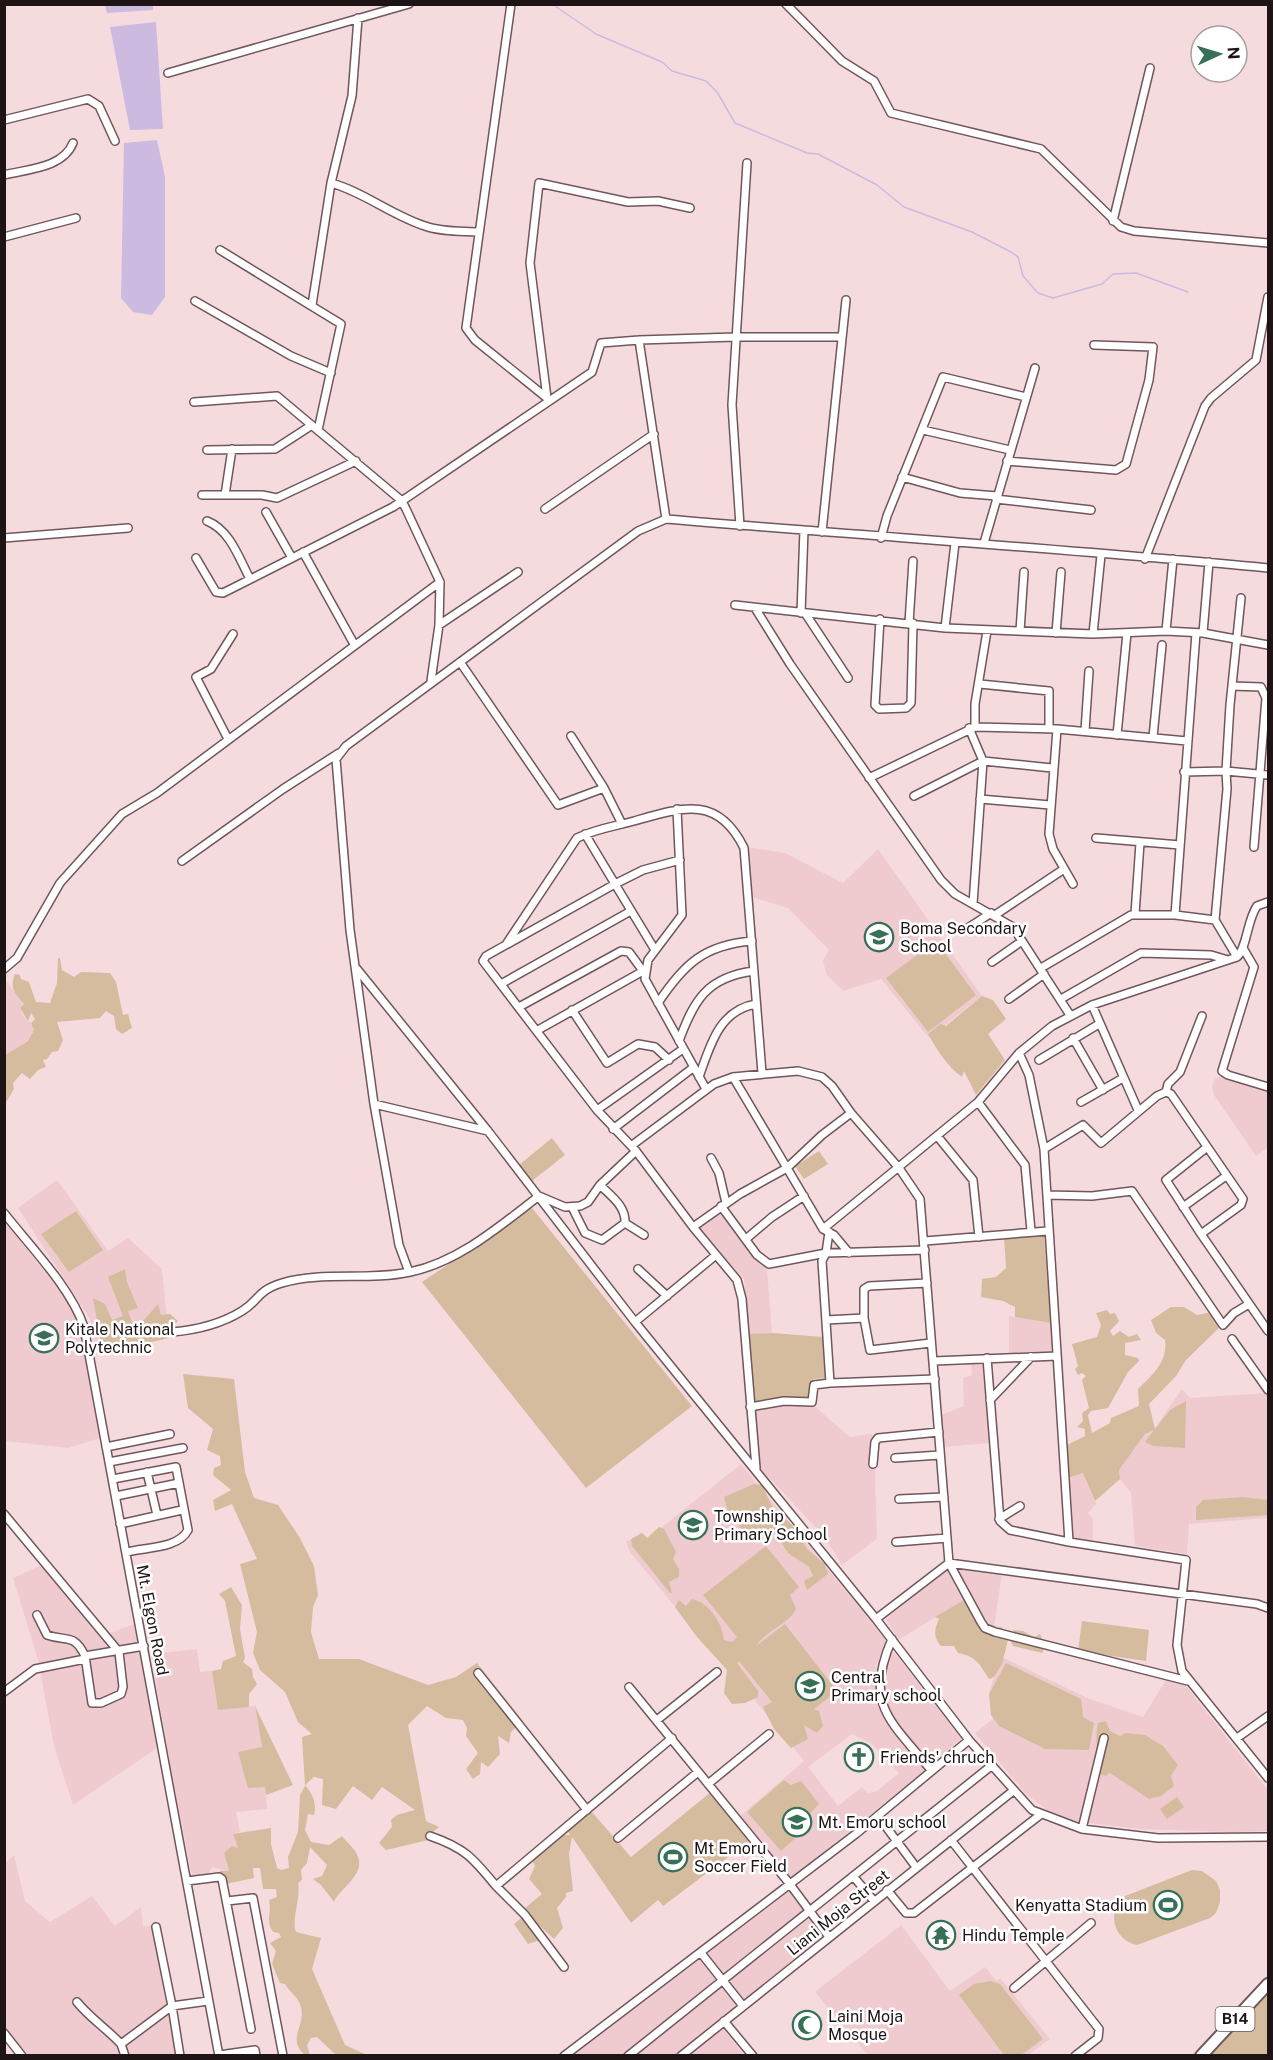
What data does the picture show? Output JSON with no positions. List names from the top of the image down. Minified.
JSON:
{"streets":{"highway":["B14"],"street":["Mt. Elgon Road","Liani Moja Street"]},"places":{"school or university":["Boma Secondary School","Kitale National Polytechnic","Township Primary School","Central Primary school","Mt. Emoru school"],"church":["Friends' chruch"],"sports":["Mt Emoru Soccer Field","Kenyatta Stadium"],"temple":["Hindu Temple"],"mosque":["Laini Moja Mosque"]},"north":"right"}
